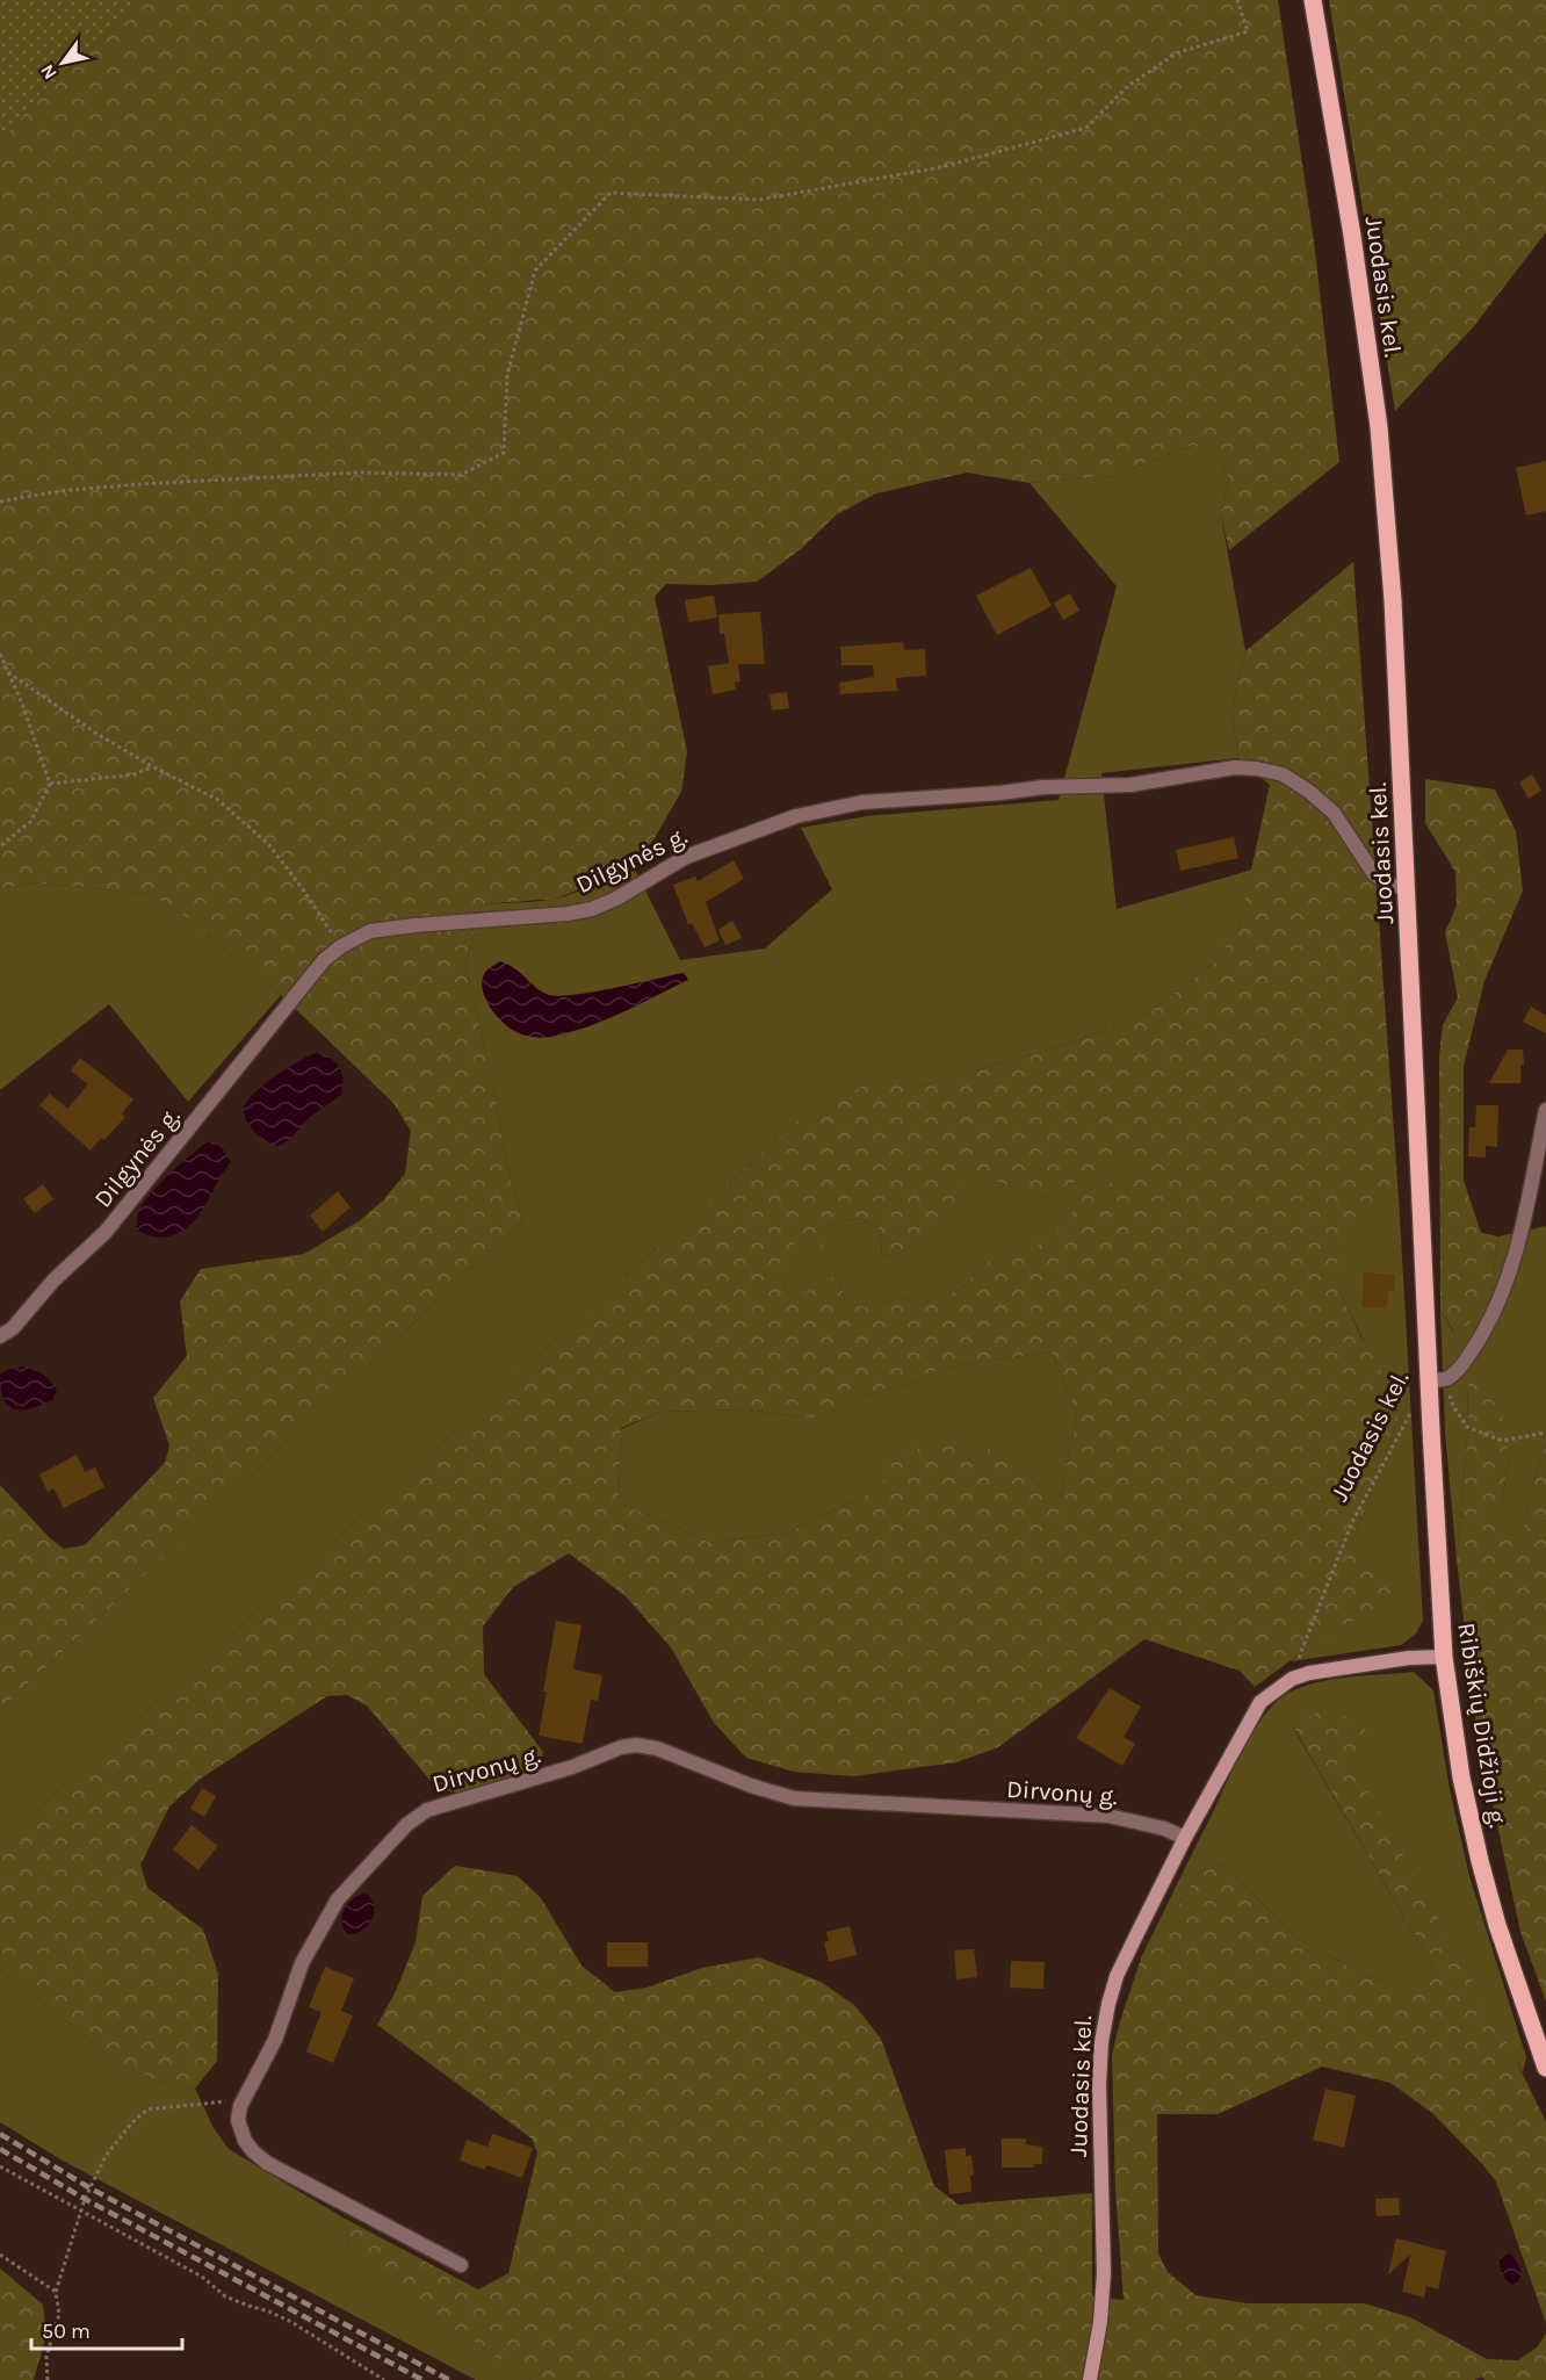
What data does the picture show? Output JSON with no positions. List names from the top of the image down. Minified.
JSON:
{"streets":{"main road":["Juodasis kel.","Ribiškių Didžioji g."],"street":["Dilgynės g.","Dirvonų g."]},"crossings":[["Juodasis kel.","Dilgynės g."],["Juodasis kel.","Ribiškių Didžioji g."],["Juodasis kel.","Dirvonų g."]],"scale_bar":"50 m","north":"bottom left"}
